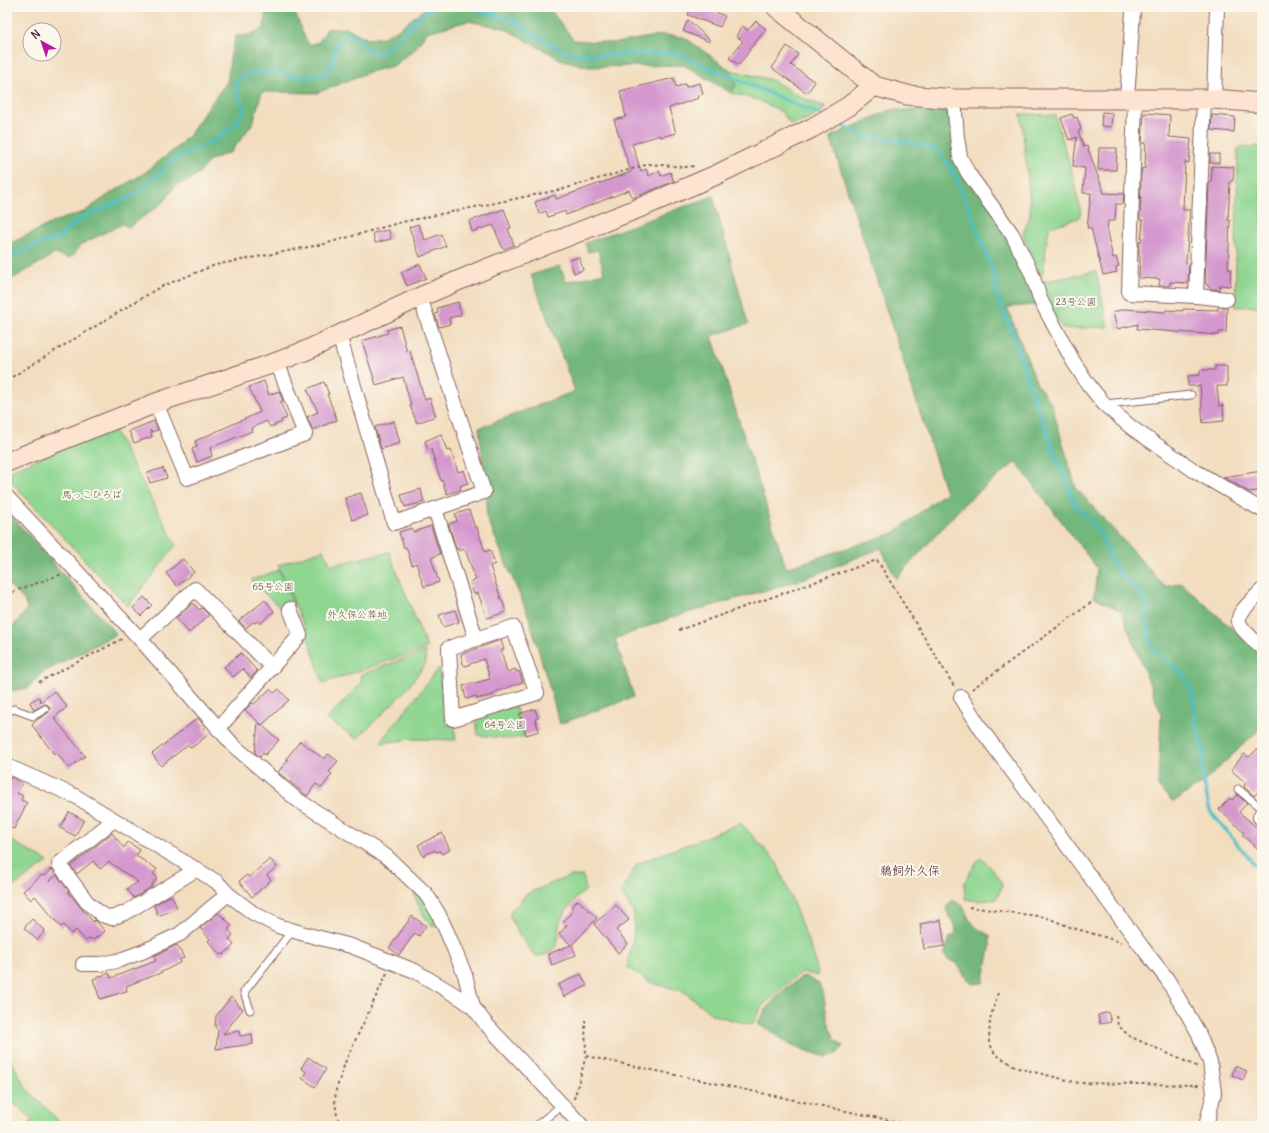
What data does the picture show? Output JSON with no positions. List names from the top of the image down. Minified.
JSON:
{"districts":["鵜飼外久保"],"parks":["23号公園","馬っこひろば","65号公園","外久保公葬地","64号公園"],"north":"top left"}
